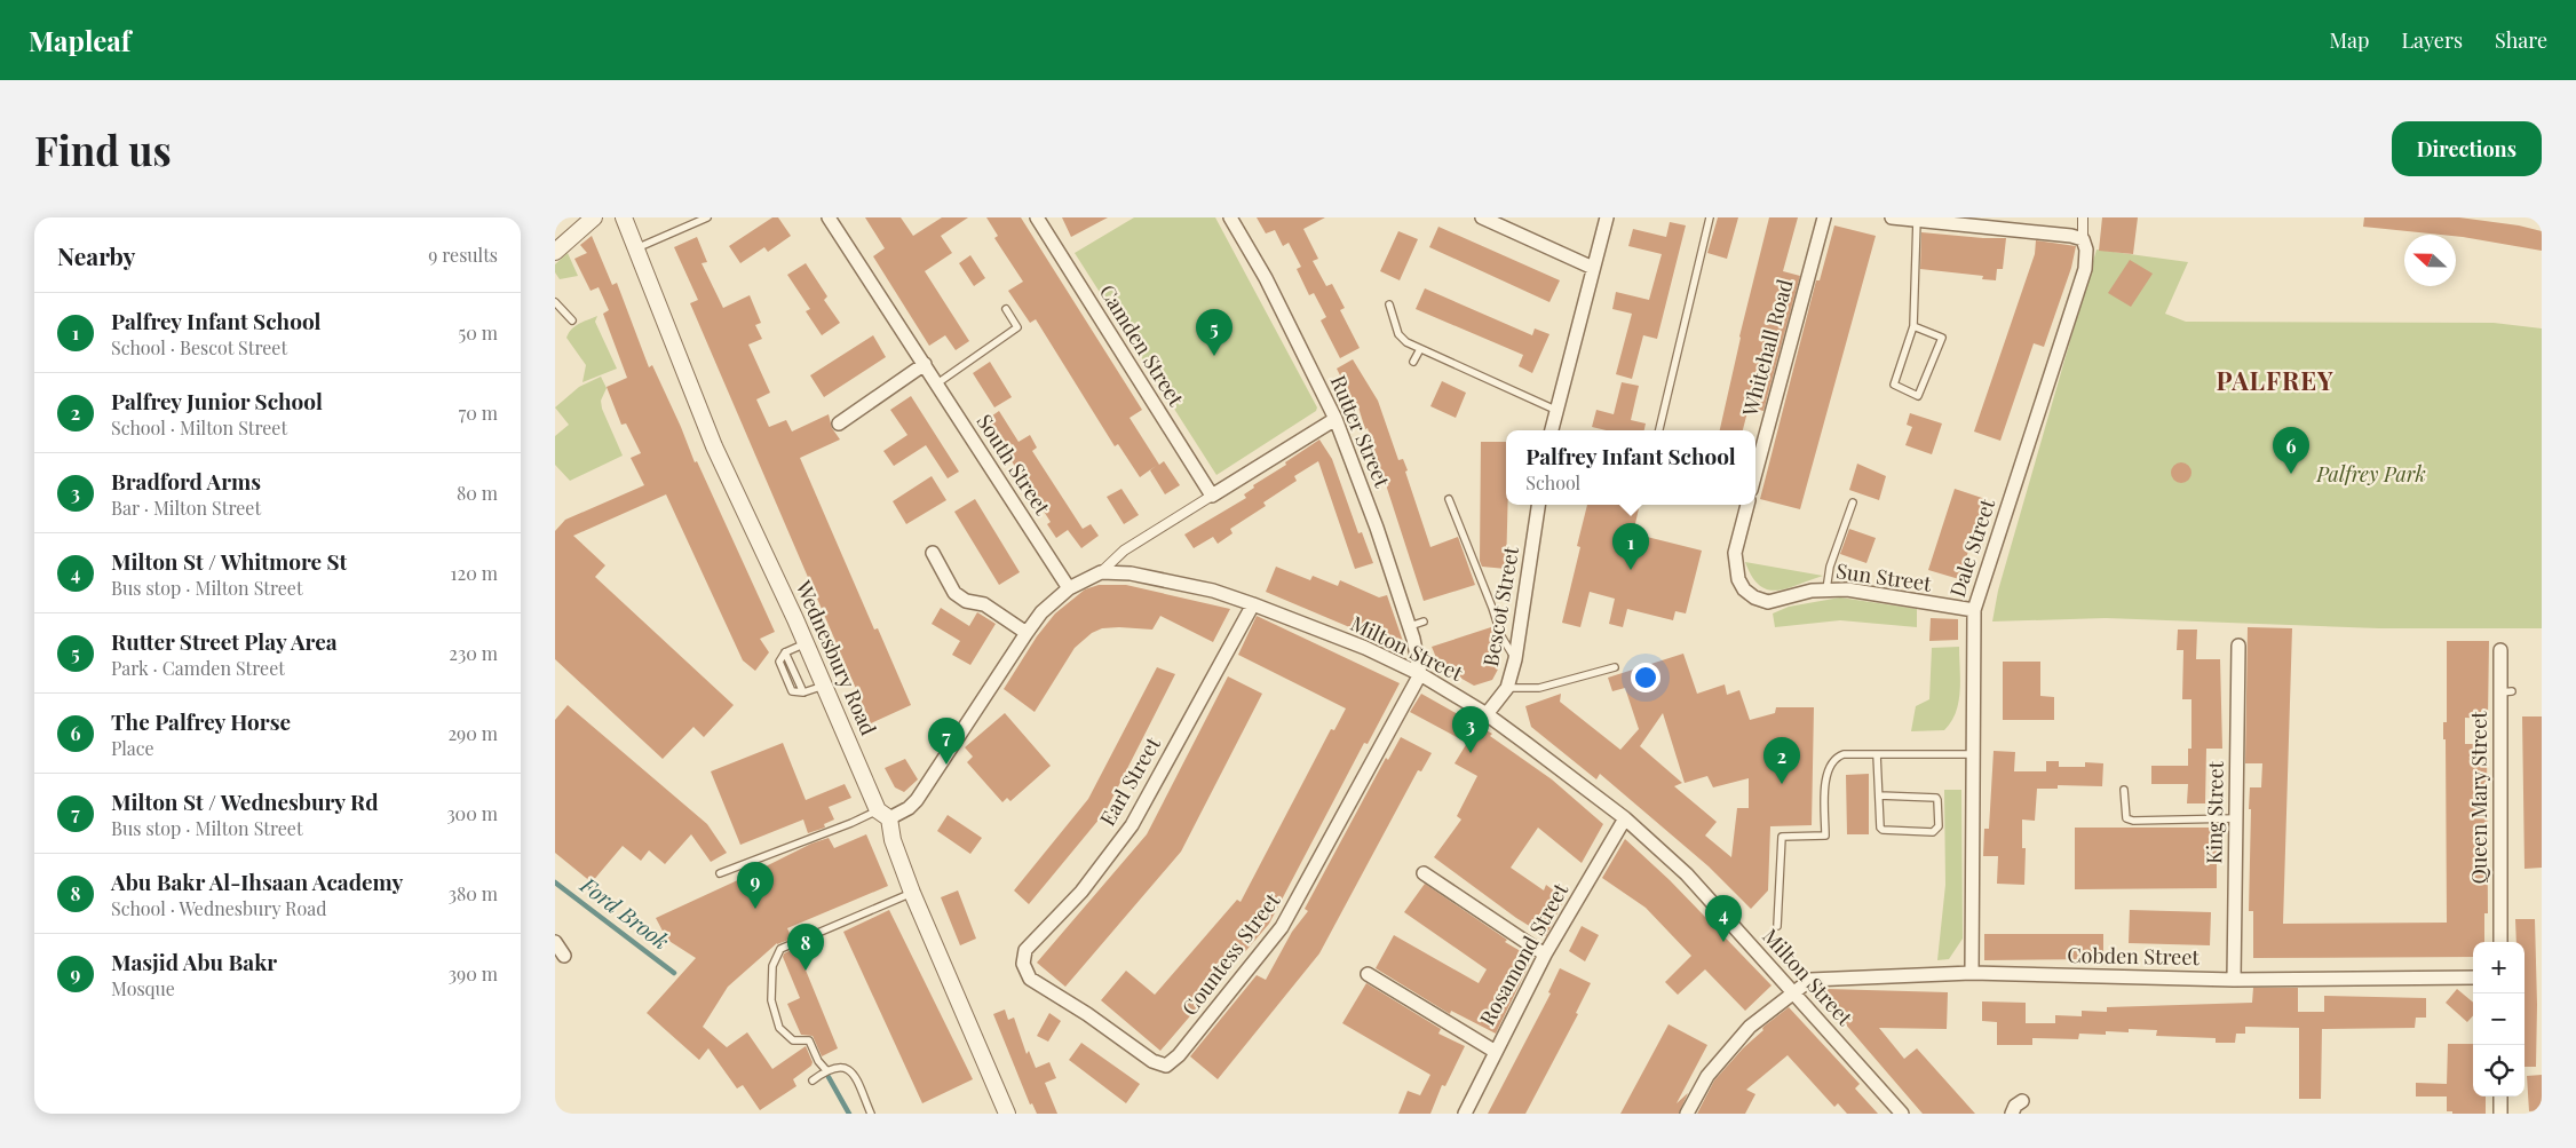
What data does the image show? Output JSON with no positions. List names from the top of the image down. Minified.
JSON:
{"streets":{"street":["Camden Street","Whitehall Road","Rutter Street","South Street","Dale Street","Sun Street","Bescot Street","Milton Street","Wednesbury Road","Earl Street","Queen Mary Street","King Street","Countess Street","Rosamond Street","Cobden Street"]},"crossings":[["Rutter Street","Milton Street"],["Rutter Street","Countess Street"],["South Street","Milton Street"],["Dale Street","Sun Street"],["Dale Street","Cobden Street"],["Bescot Street","Milton Street"],["Milton Street","Wednesbury Road"],["Milton Street","Earl Street"],["Milton Street","Countess Street"],["Milton Street","Rosamond Street"],["Milton Street","Cobden Street"],["Earl Street","Countess Street"],["King Street","Cobden Street"]],"districts":["PALFREY"],"water":["Ford Brook"],"parks":["Palfrey Park"],"north":"left","page":{"header":"Mapleaf","nav":["Map","Layers","Share"],"buttons":"Directions","title":"Find us","heading":["Nearby","9 results"],"list":[{"mark":"1","name":"Palfrey Infant School","note":"School · Bescot Street","value":"50 m"},{"mark":"2","name":"Palfrey Junior School","note":"School · Milton Street","value":"70 m"},{"mark":"3","name":"Bradford Arms","note":"Bar · Milton Street","value":"80 m"},{"mark":"4","name":"Milton St / Whitmore St","note":"Bus stop · Milton Street","value":"120 m"},{"mark":"5","name":"Rutter Street Play Area","note":"Park · Camden Street","value":"230 m"},{"mark":"6","name":"The Palfrey Horse","note":"Place","value":"290 m"},{"mark":"7","name":"Milton St / Wednesbury Rd","note":"Bus stop · Milton Street","value":"300 m"},{"mark":"8","name":"Abu Bakr Al-Ihsaan Academy","note":"School · Wednesbury Road","value":"380 m"},{"mark":"9","name":"Masjid Abu Bakr","note":"Mosque","value":"390 m"}],"pins":["5","6","1","3","7","2","9","4","8"],"popup":["Palfrey Infant School","School"],"map_buttons":["+","−"]}}
